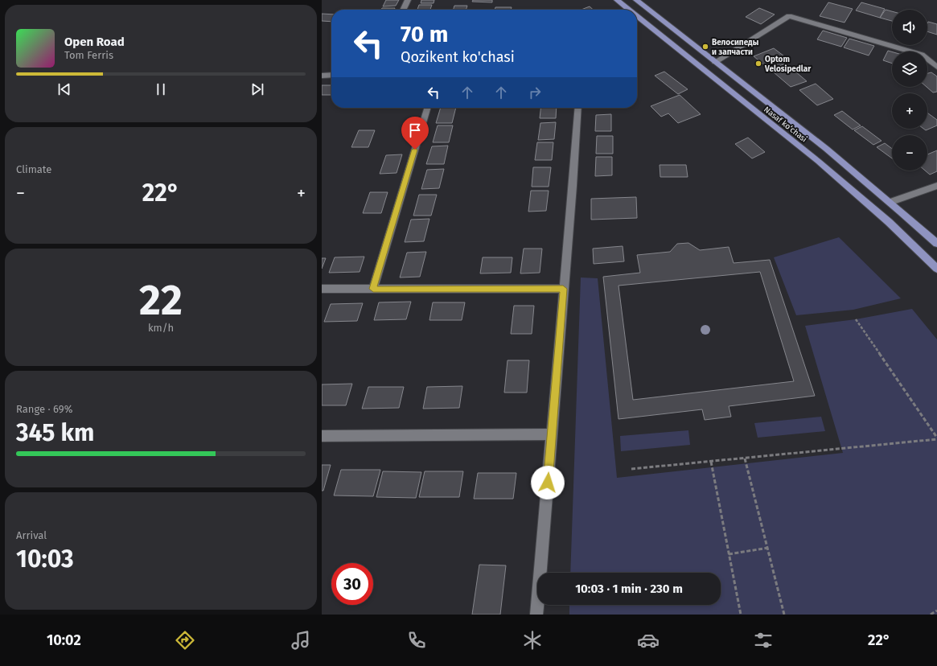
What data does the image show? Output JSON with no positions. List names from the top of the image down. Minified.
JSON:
{"streets":{"main road":["Nasaf ko‘chasi"]},"places":["Велосипеды и запчасти","Optom Velosipedlar"],"page":{"map_buttons":["+","−"],"turn":["70 m","Qozikent ko'chasi"],"song":["Open Road","Tom Ferris"],"tile":["Climate",["22","km/h"],["Range · 69%","345 km"],["Arrival","10:03"]],"heat":["−","22°","+"],"limit":"30","trip":"10:03 · 1 min · 230 m","tabs":["10:02","22°"]}}
